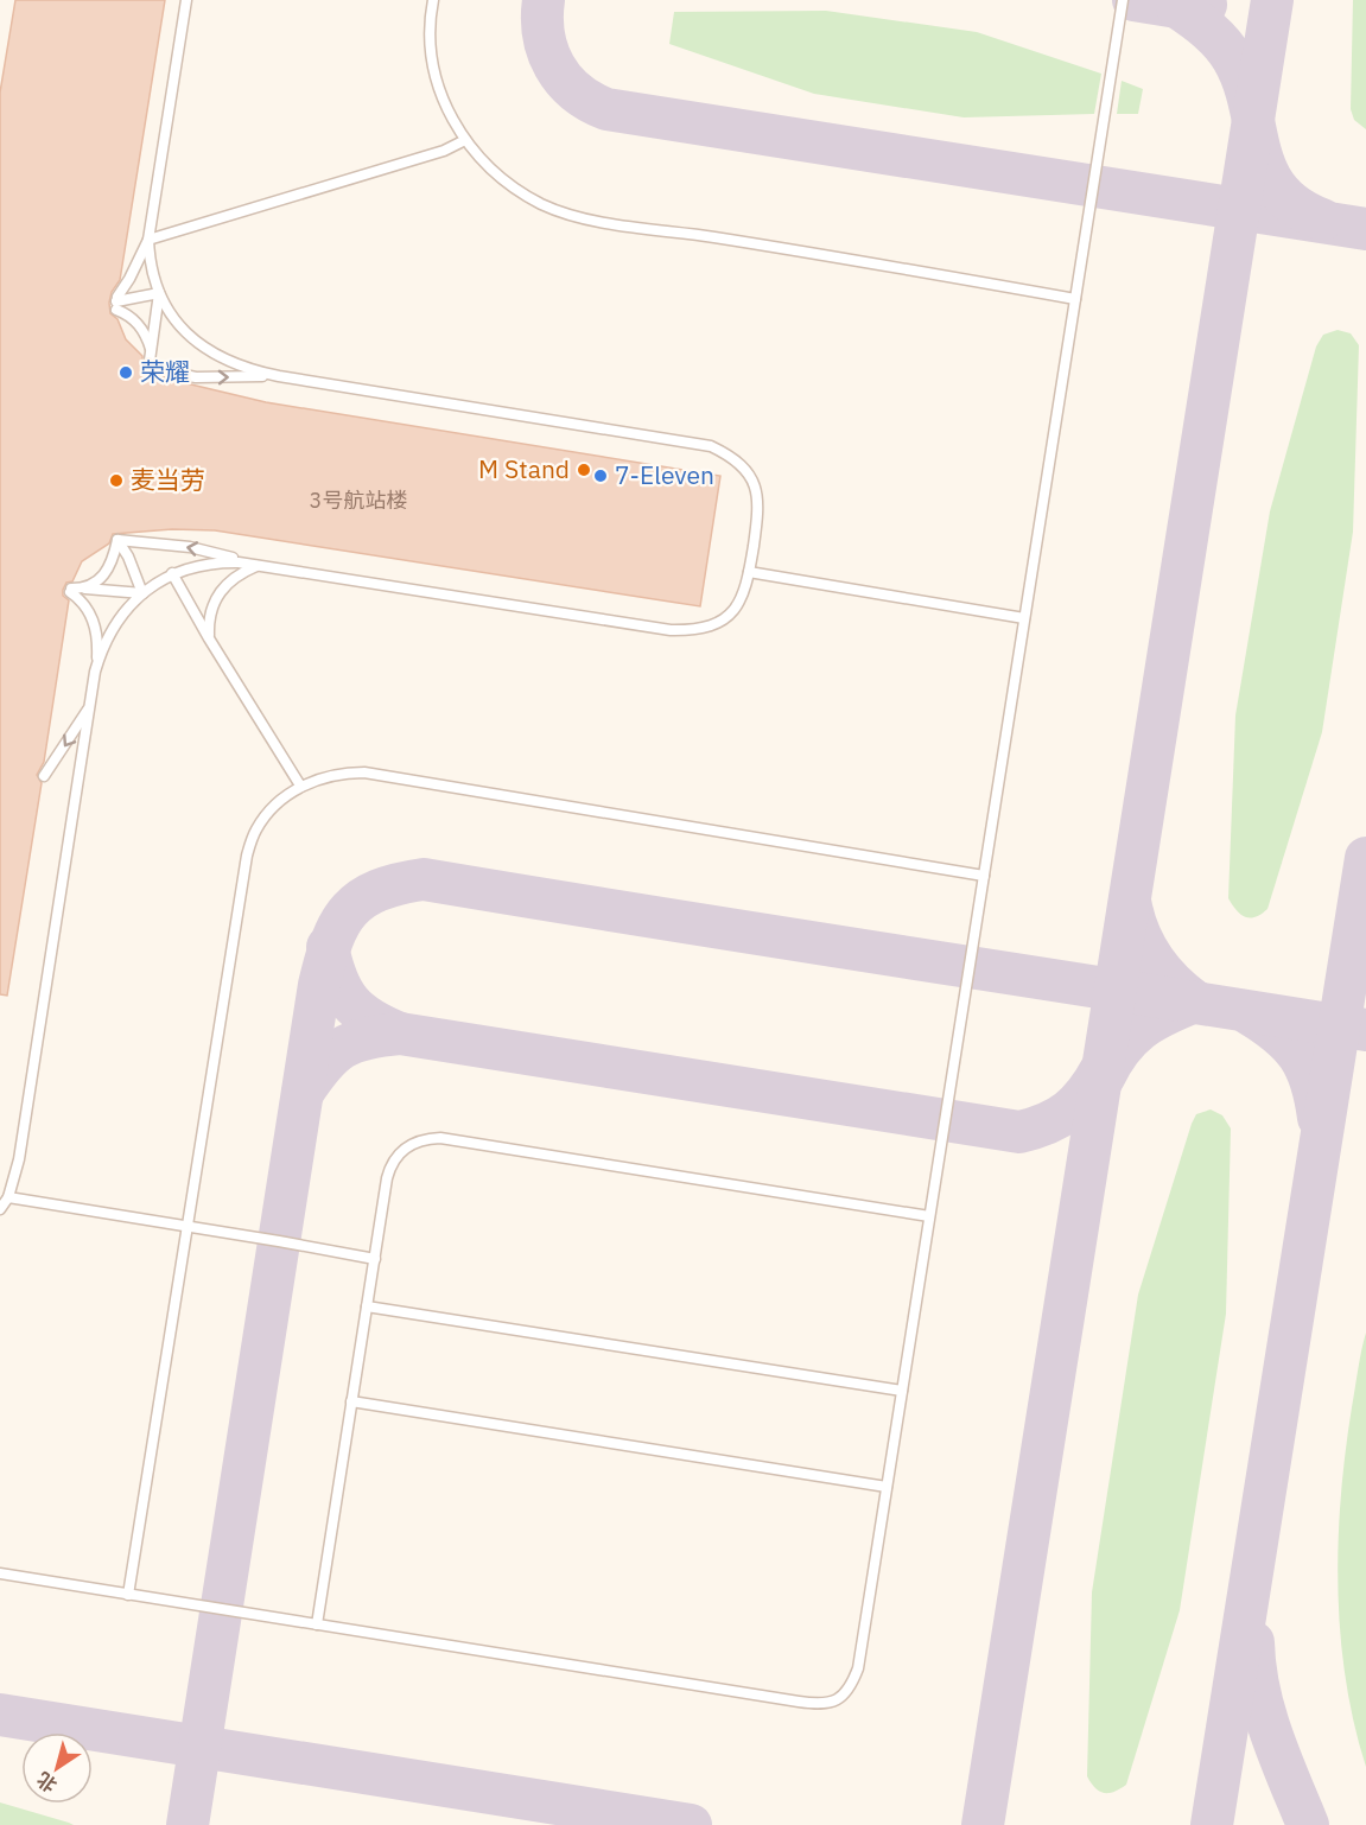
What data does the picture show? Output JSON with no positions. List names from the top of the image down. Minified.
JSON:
{"places":["荣耀","M Stand","7-Eleven","麦当劳"],"house_numbers":["3号航站楼"],"north":"bottom left"}
